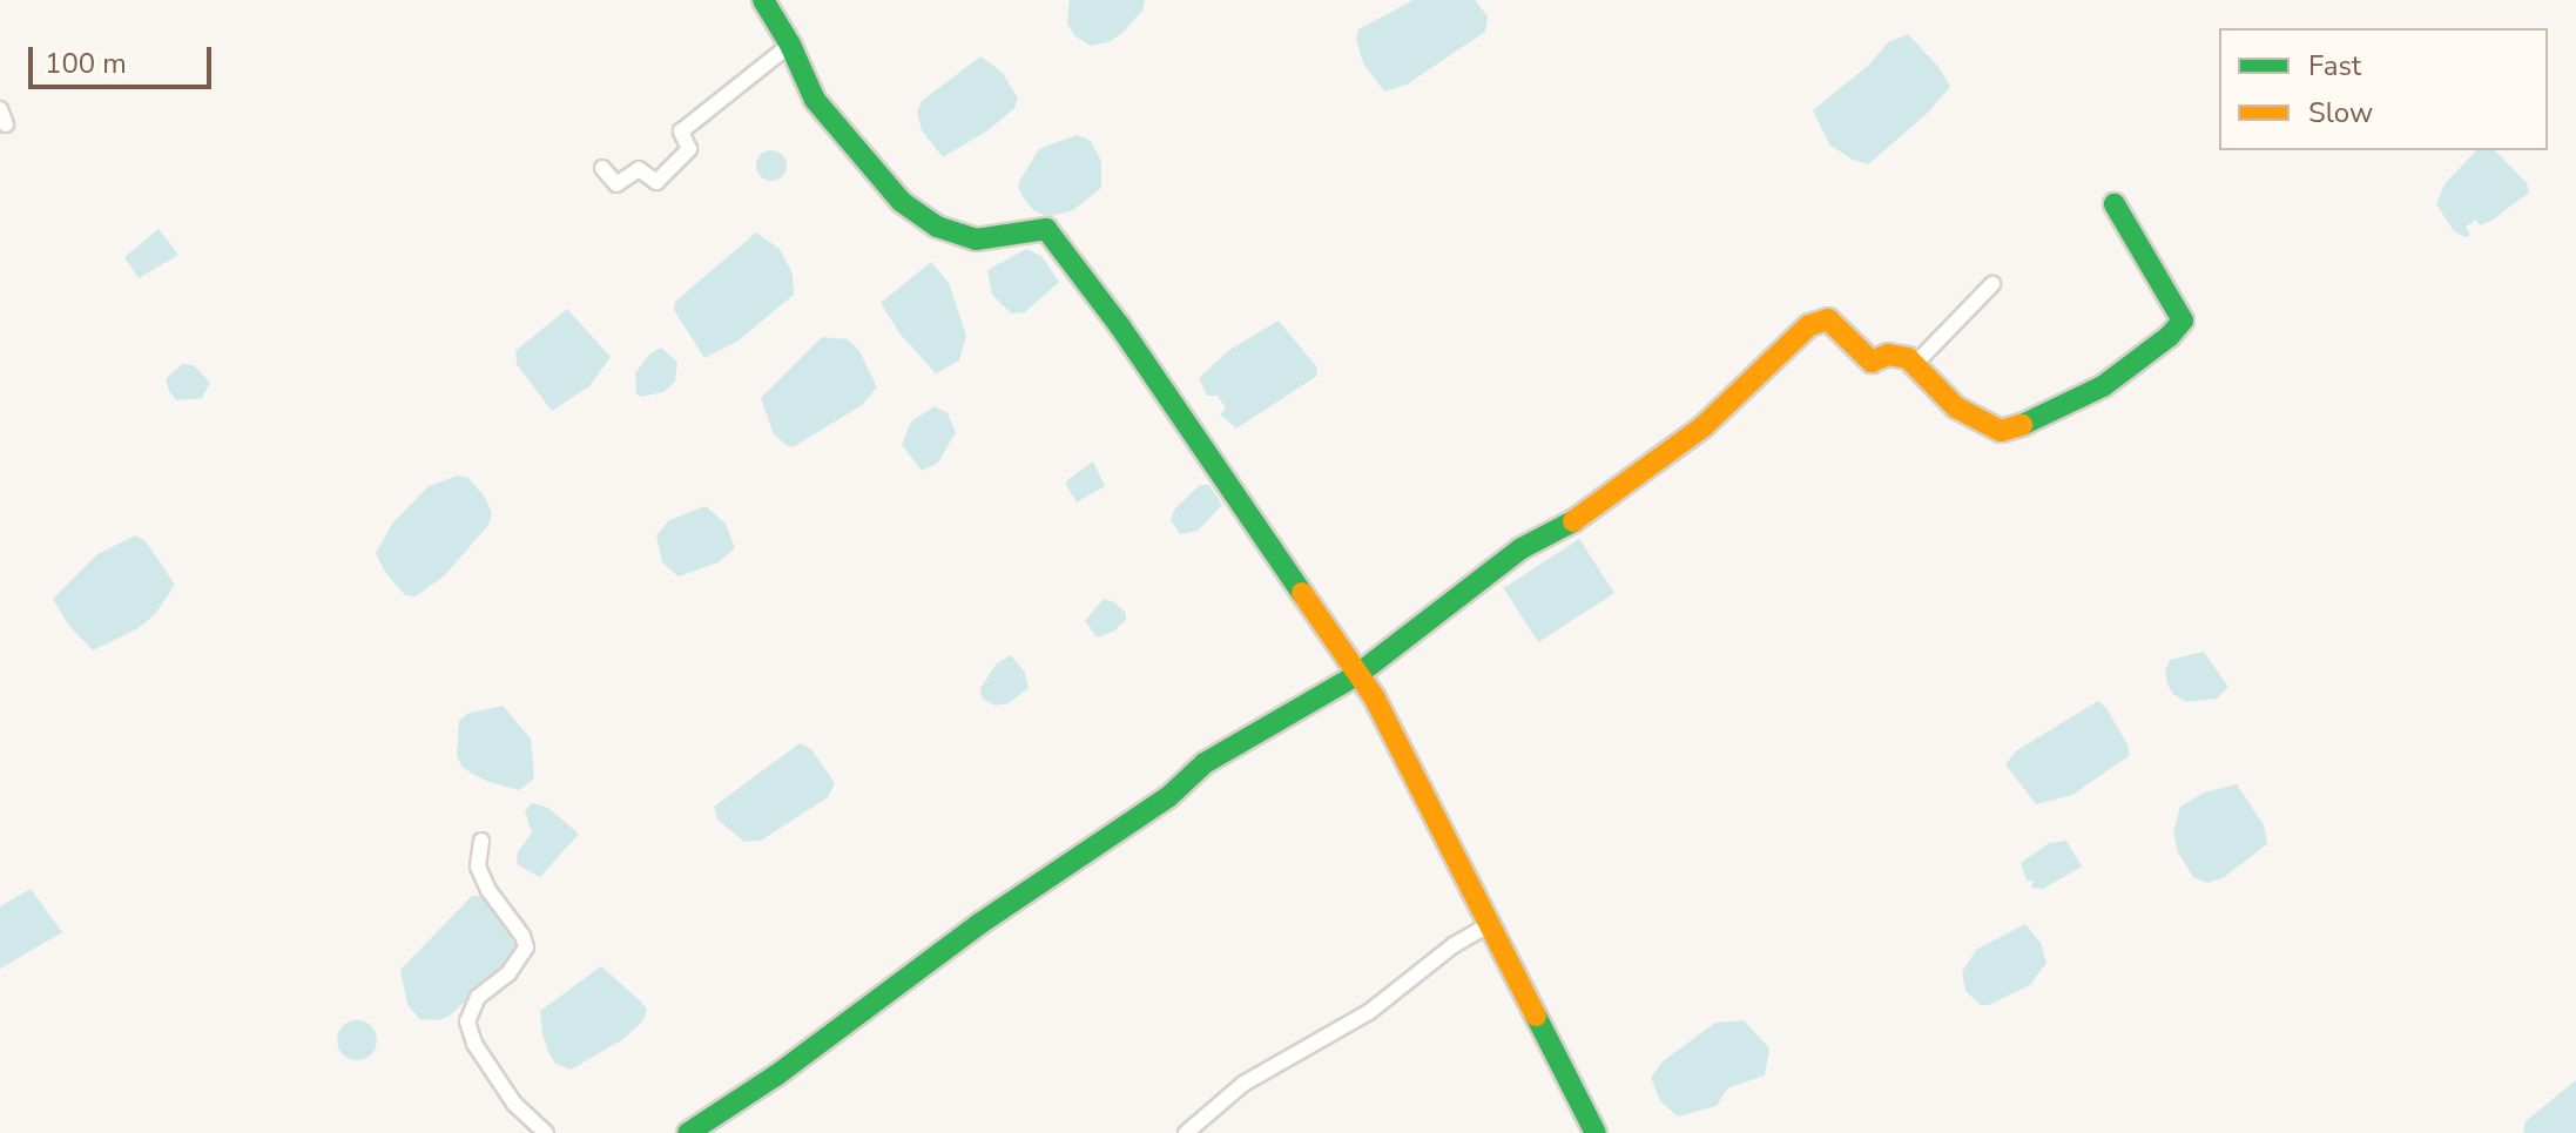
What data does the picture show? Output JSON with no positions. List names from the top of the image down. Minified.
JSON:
{"legend":["Fast","Slow"],"scale_bar":"100 m"}
